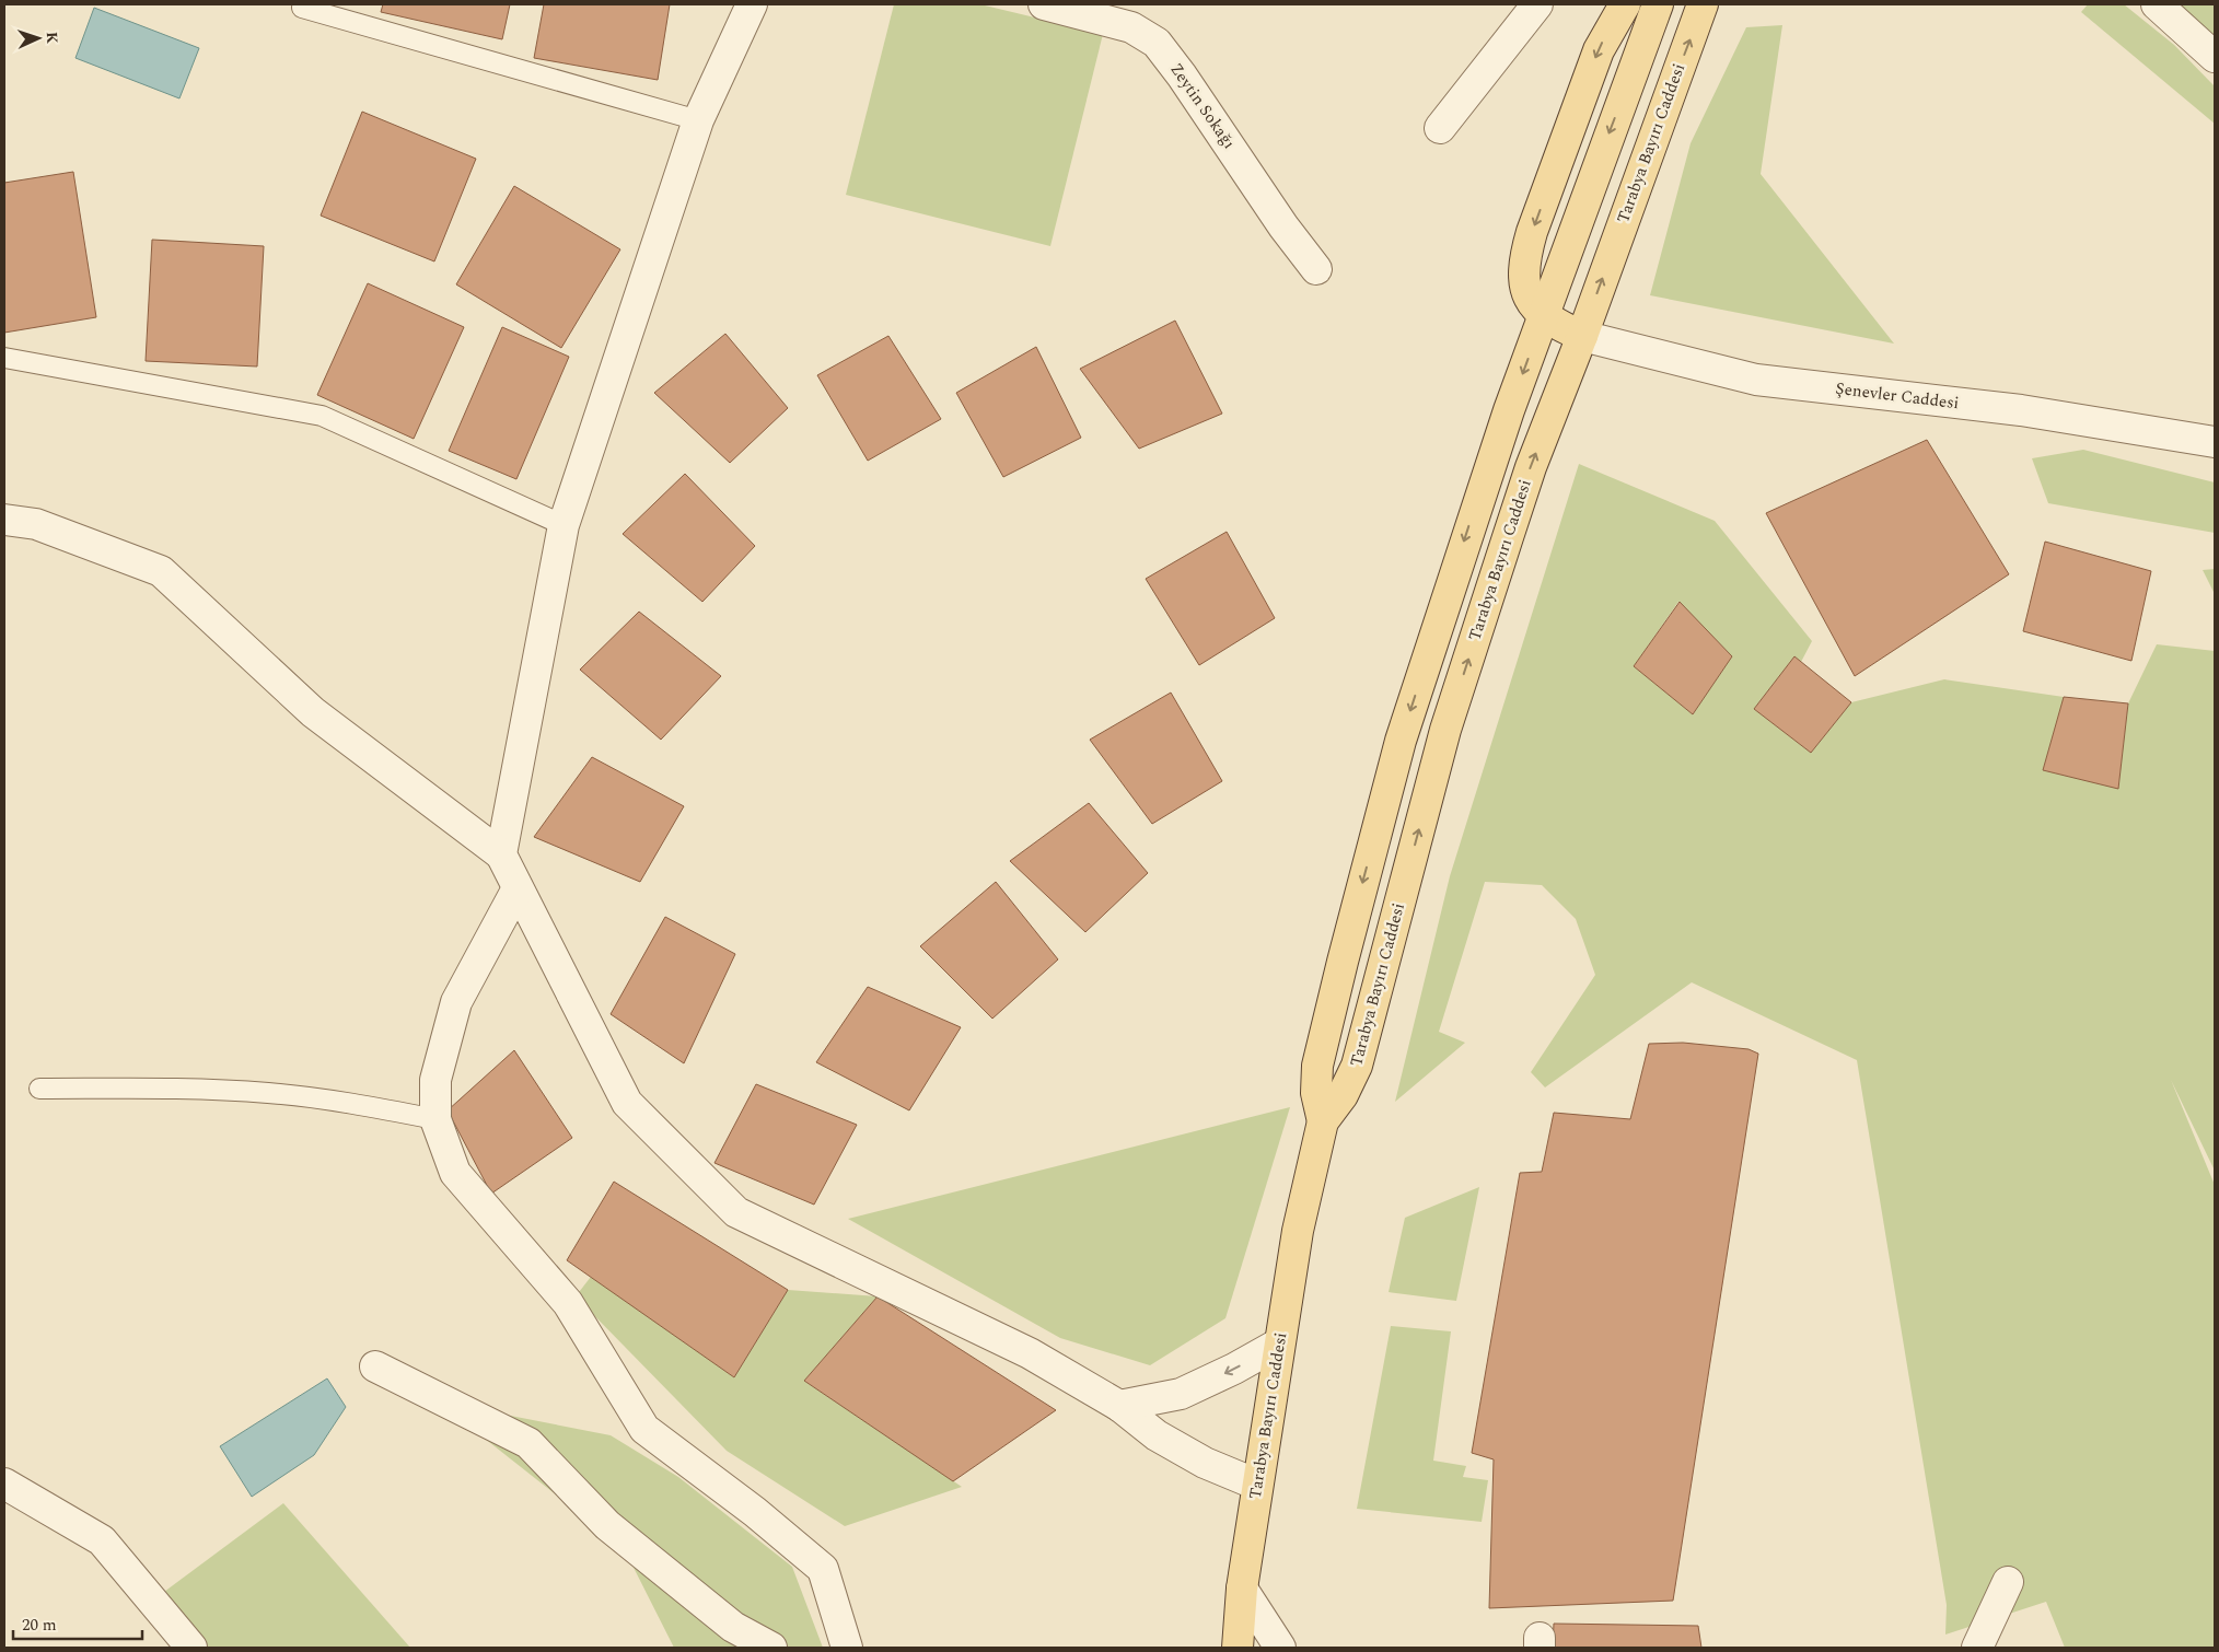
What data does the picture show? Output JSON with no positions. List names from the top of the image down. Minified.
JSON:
{"streets":{"main road":["Tarabya Bayırı Caddesi"],"street":["Zeytin Sokağı","Şenevler Caddesi"]},"crossings":[["Tarabya Bayırı Caddesi","Şenevler Caddesi"]],"scale_bar":"20 m","north":"right"}
